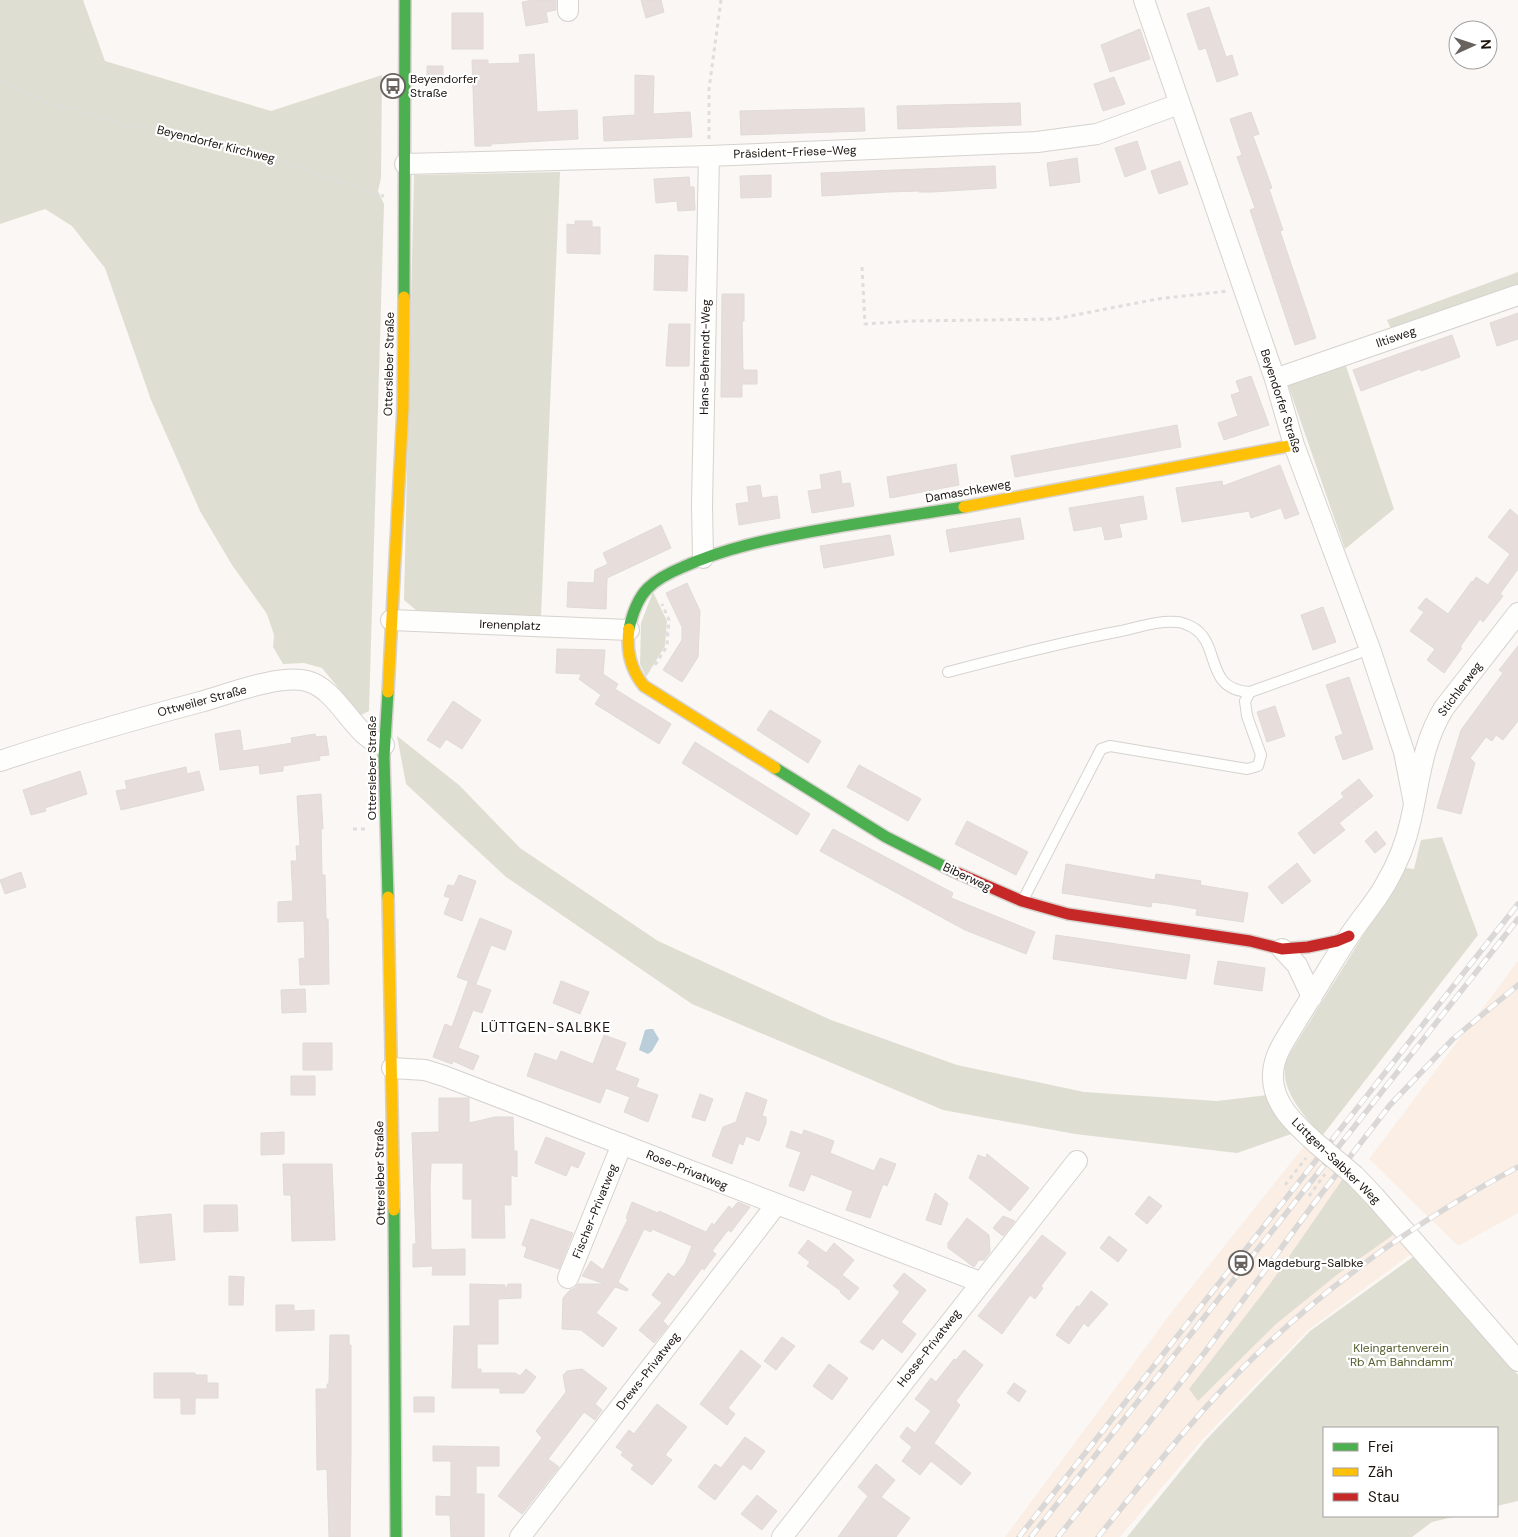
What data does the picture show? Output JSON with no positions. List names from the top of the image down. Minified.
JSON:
{"streets":{"street":["Präsident-Friese-Weg","Iltisweg","Hans-Behrendt-Weg","Ottersleber Straße","Beyendorfer Straße","Damaschkeweg","Irenenplatz","Stichlerweg","Ottweiler Straße","Biberweg","Lüttgen-Salbker Weg","Rose-Privatweg","Fischer-Privatweg","Hosse-Privatweg","Drews-Privatweg"],"path":["Beyendorfer Kirchweg"]},"crossings":[["Beyendorfer Kirchweg","Ottersleber Straße"],["Präsident-Friese-Weg","Hans-Behrendt-Weg"],["Präsident-Friese-Weg","Ottersleber Straße"],["Präsident-Friese-Weg","Beyendorfer Straße"],["Iltisweg","Beyendorfer Straße"],["Hans-Behrendt-Weg","Damaschkeweg"],["Ottersleber Straße","Irenenplatz"],["Ottersleber Straße","Ottweiler Straße"],["Ottersleber Straße","Rose-Privatweg"],["Beyendorfer Straße","Damaschkeweg"],["Beyendorfer Straße","Stichlerweg"],["Beyendorfer Straße","Lüttgen-Salbker Weg"],["Stichlerweg","Lüttgen-Salbker Weg"],["Biberweg","Lüttgen-Salbker Weg"],["Rose-Privatweg","Fischer-Privatweg"],["Rose-Privatweg","Hosse-Privatweg"],["Rose-Privatweg","Drews-Privatweg"]],"districts":["LÜTTGEN-SALBKE"],"parks":["Kleingartenverein 'Rb Am Bahndamm'"],"places":{"bus stop":["Beyendorfer Straße"],"station":["Magdeburg-Salbke"]},"legend":["Frei","Zäh","Stau"],"north":"right"}
